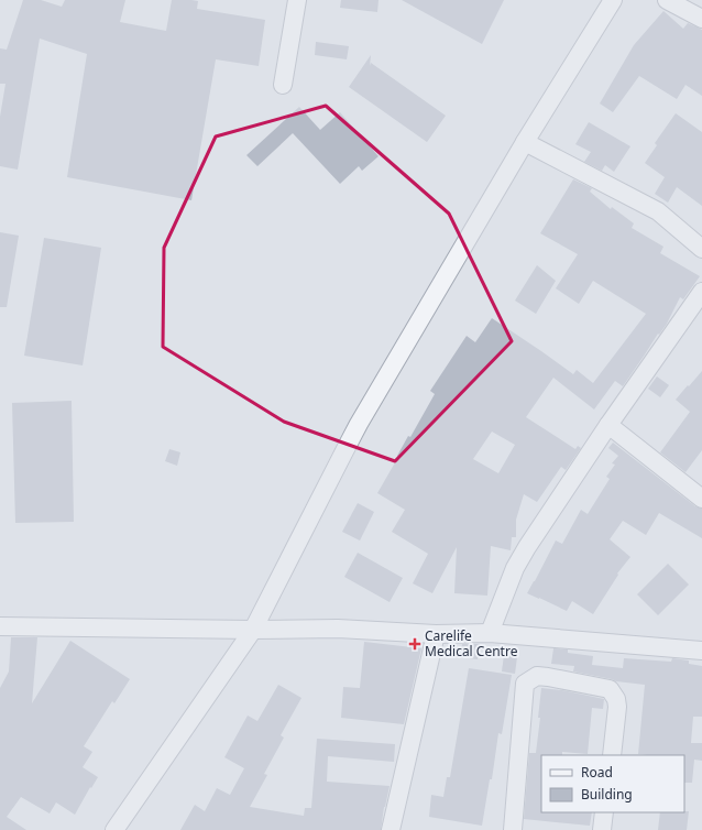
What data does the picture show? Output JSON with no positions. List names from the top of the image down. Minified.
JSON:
{"places":{"health":["Carelife Medical Centre"]},"legend":["Road","Building"]}
